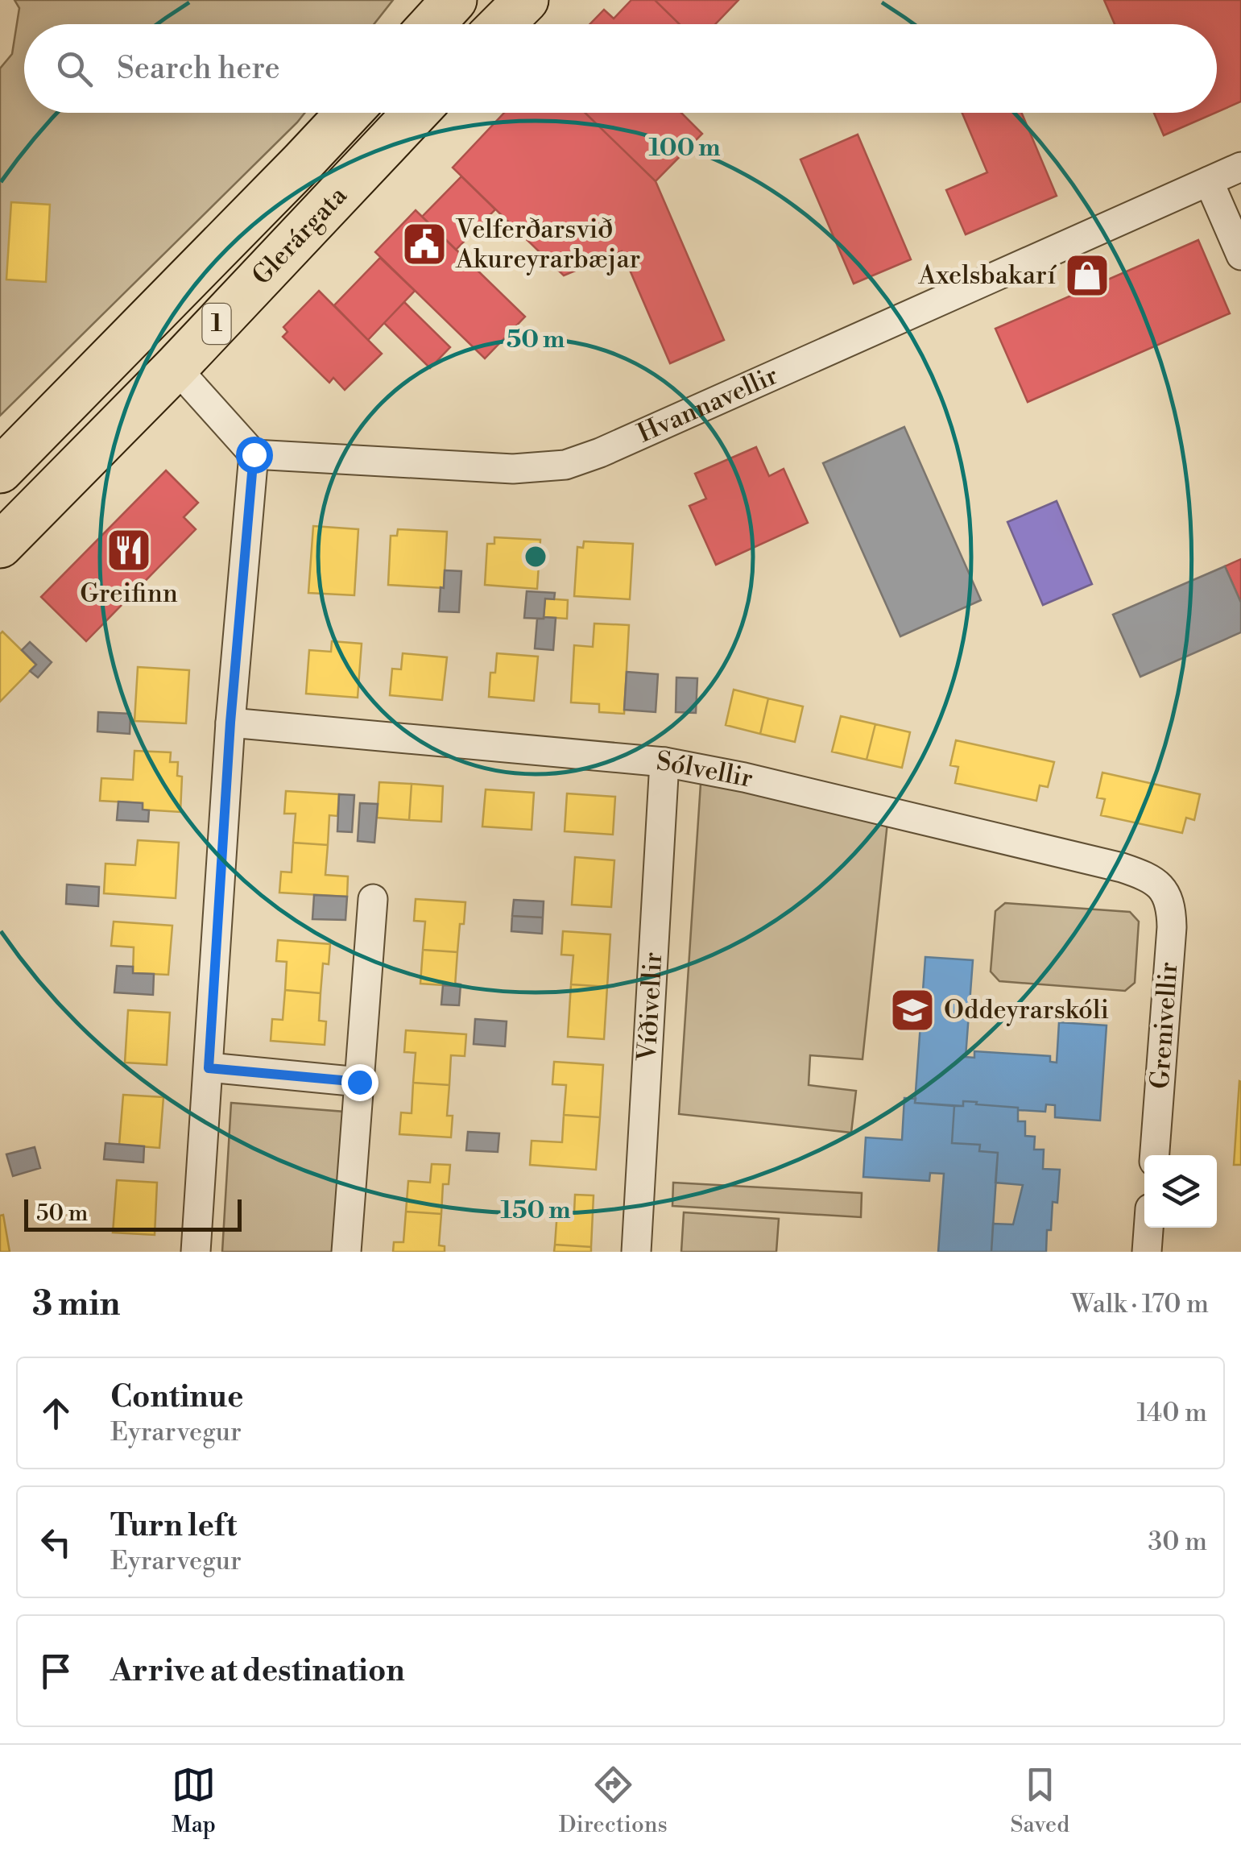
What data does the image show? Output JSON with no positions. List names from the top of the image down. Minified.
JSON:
{"streets":{"highway":["Glerárgata","1"],"street":["Hvannavellir","Sólvellir","Víðivellir","Grenivellir"]},"crossings":[["Sólvellir","Víðivellir"],["Sólvellir","Grenivellir"]],"places":{"public building":["Velferðarsvið Akureyrarbæjar"],"shop":["Axelsbakarí"],"restaurant":["Greifinn"],"school or university":["Oddeyrarskóli"]},"scale_bar":"50 m","page":{"search":"Search here","scale":"50 m","heading":["3 min","Walk · 170 m"],"list":[["Continue","Eyrarvegur","140 m"],["Turn left","Eyrarvegur","30 m"],"Arrive at destination"],"nav":["Map","Directions","Saved"]},"rings":["100 m","50 m","150 m"]}
